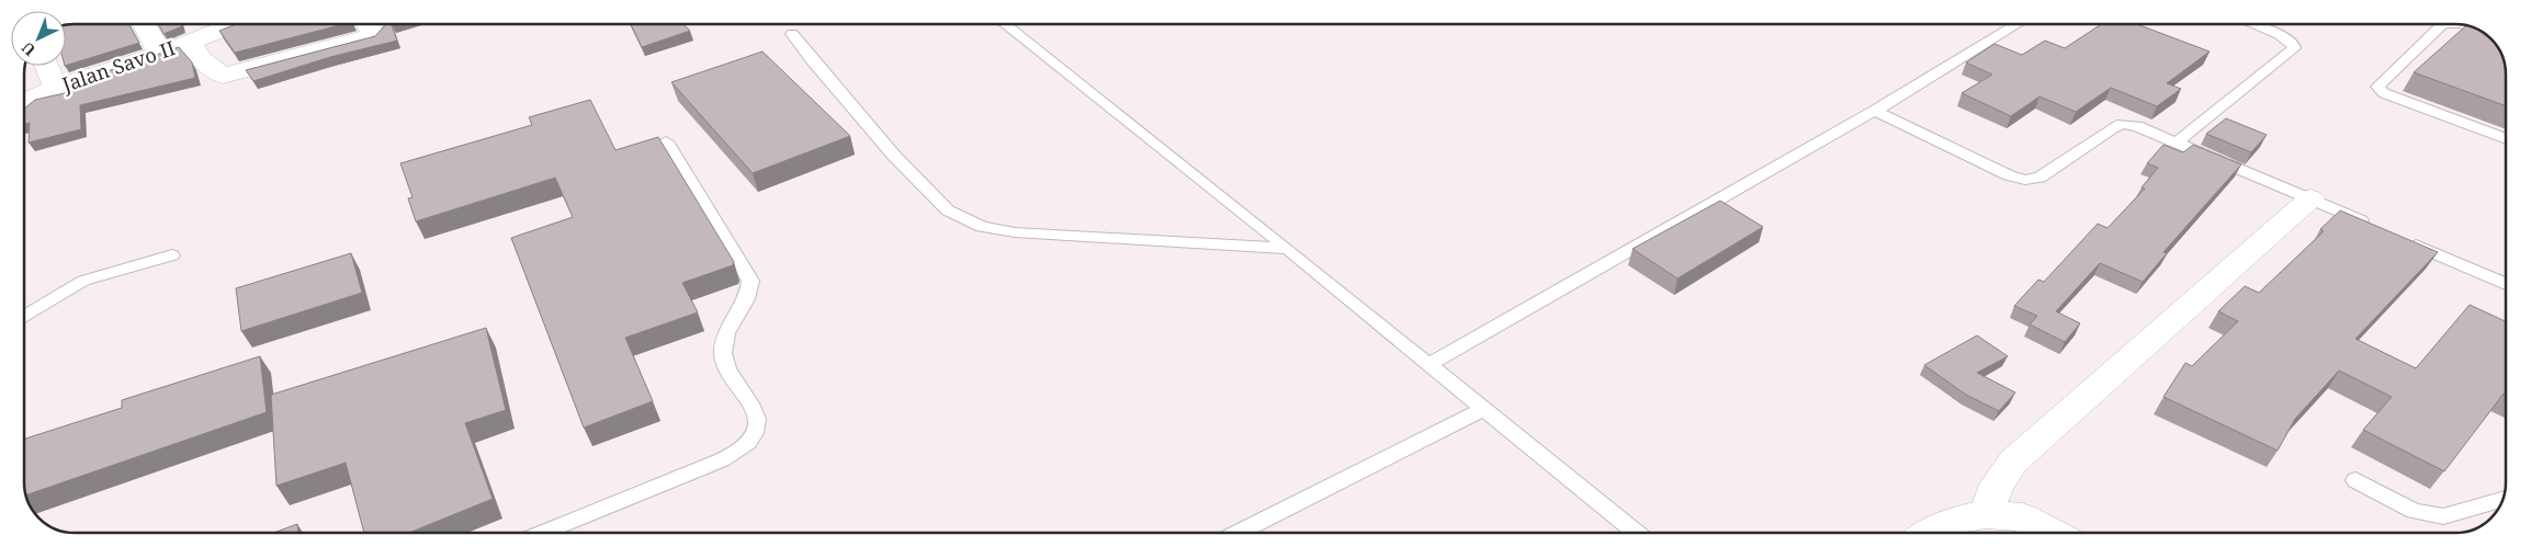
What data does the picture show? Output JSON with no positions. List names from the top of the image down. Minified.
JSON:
{"streets":{"street":["Jalan Savo II"]},"north":"bottom left"}
